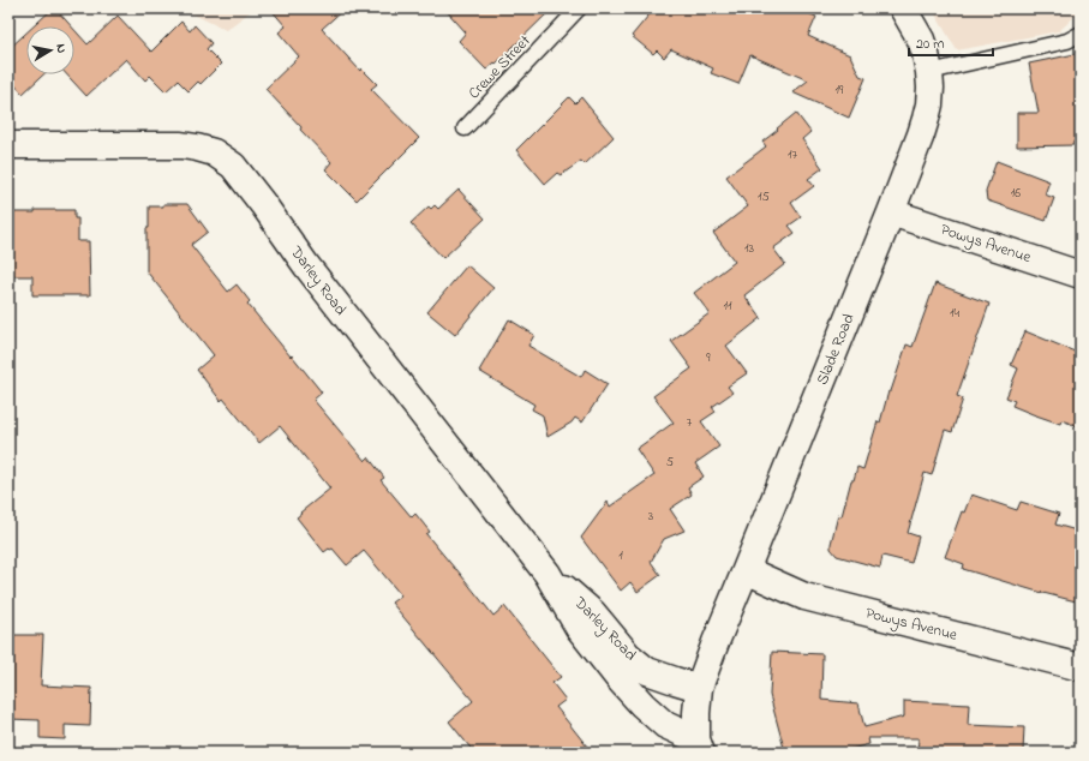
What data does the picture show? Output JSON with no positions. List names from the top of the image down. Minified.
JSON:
{"streets":{"street":["Powys Avenue","Darley Road","Slade Road"],"lane":["Crewe Street"]},"crossings":[["Powys Avenue","Slade Road"],["Darley Road","Slade Road"]],"house_numbers":["19","17","16","15","13","11","14","9","7","5","3","1"],"scale_bar":"20 m","north":"right"}
